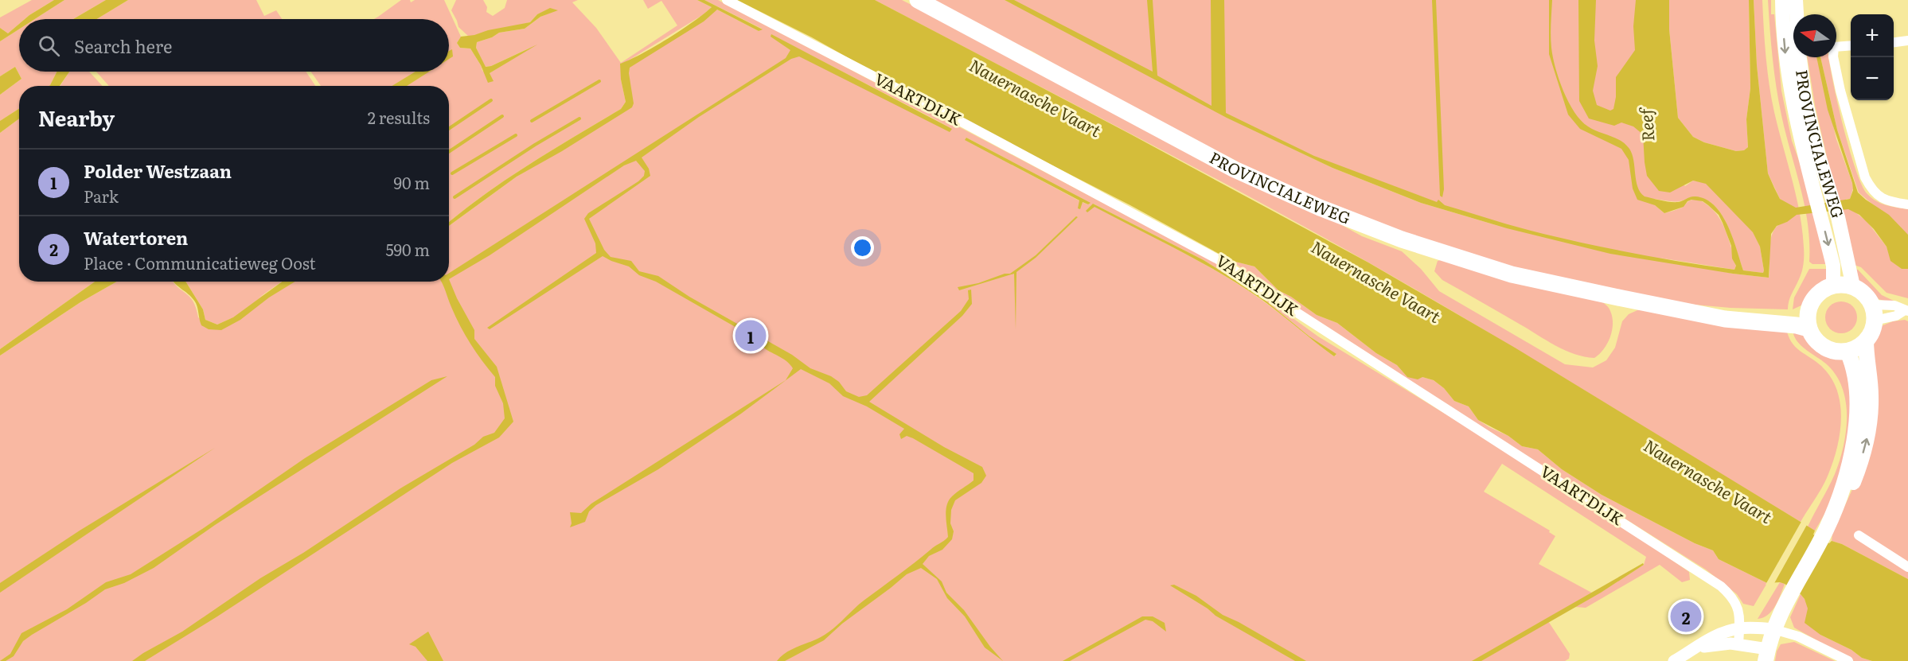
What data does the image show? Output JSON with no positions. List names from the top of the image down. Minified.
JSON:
{"streets":{"highway":["PROVINCIALEWEG"],"street":["VAARTDIJK"]},"water":["Nauernasche Vaart","Reef"],"north":"left","page":{"map_buttons":["+","−"],"search":"Search here","heading":["Nearby","2 results"],"list":[{"mark":"1","name":"Polder Westzaan","note":"Park","value":"90 m"},{"mark":"2","name":"Watertoren","note":"Place · Communicatieweg Oost","value":"590 m"}],"pins":["1","2"]}}
